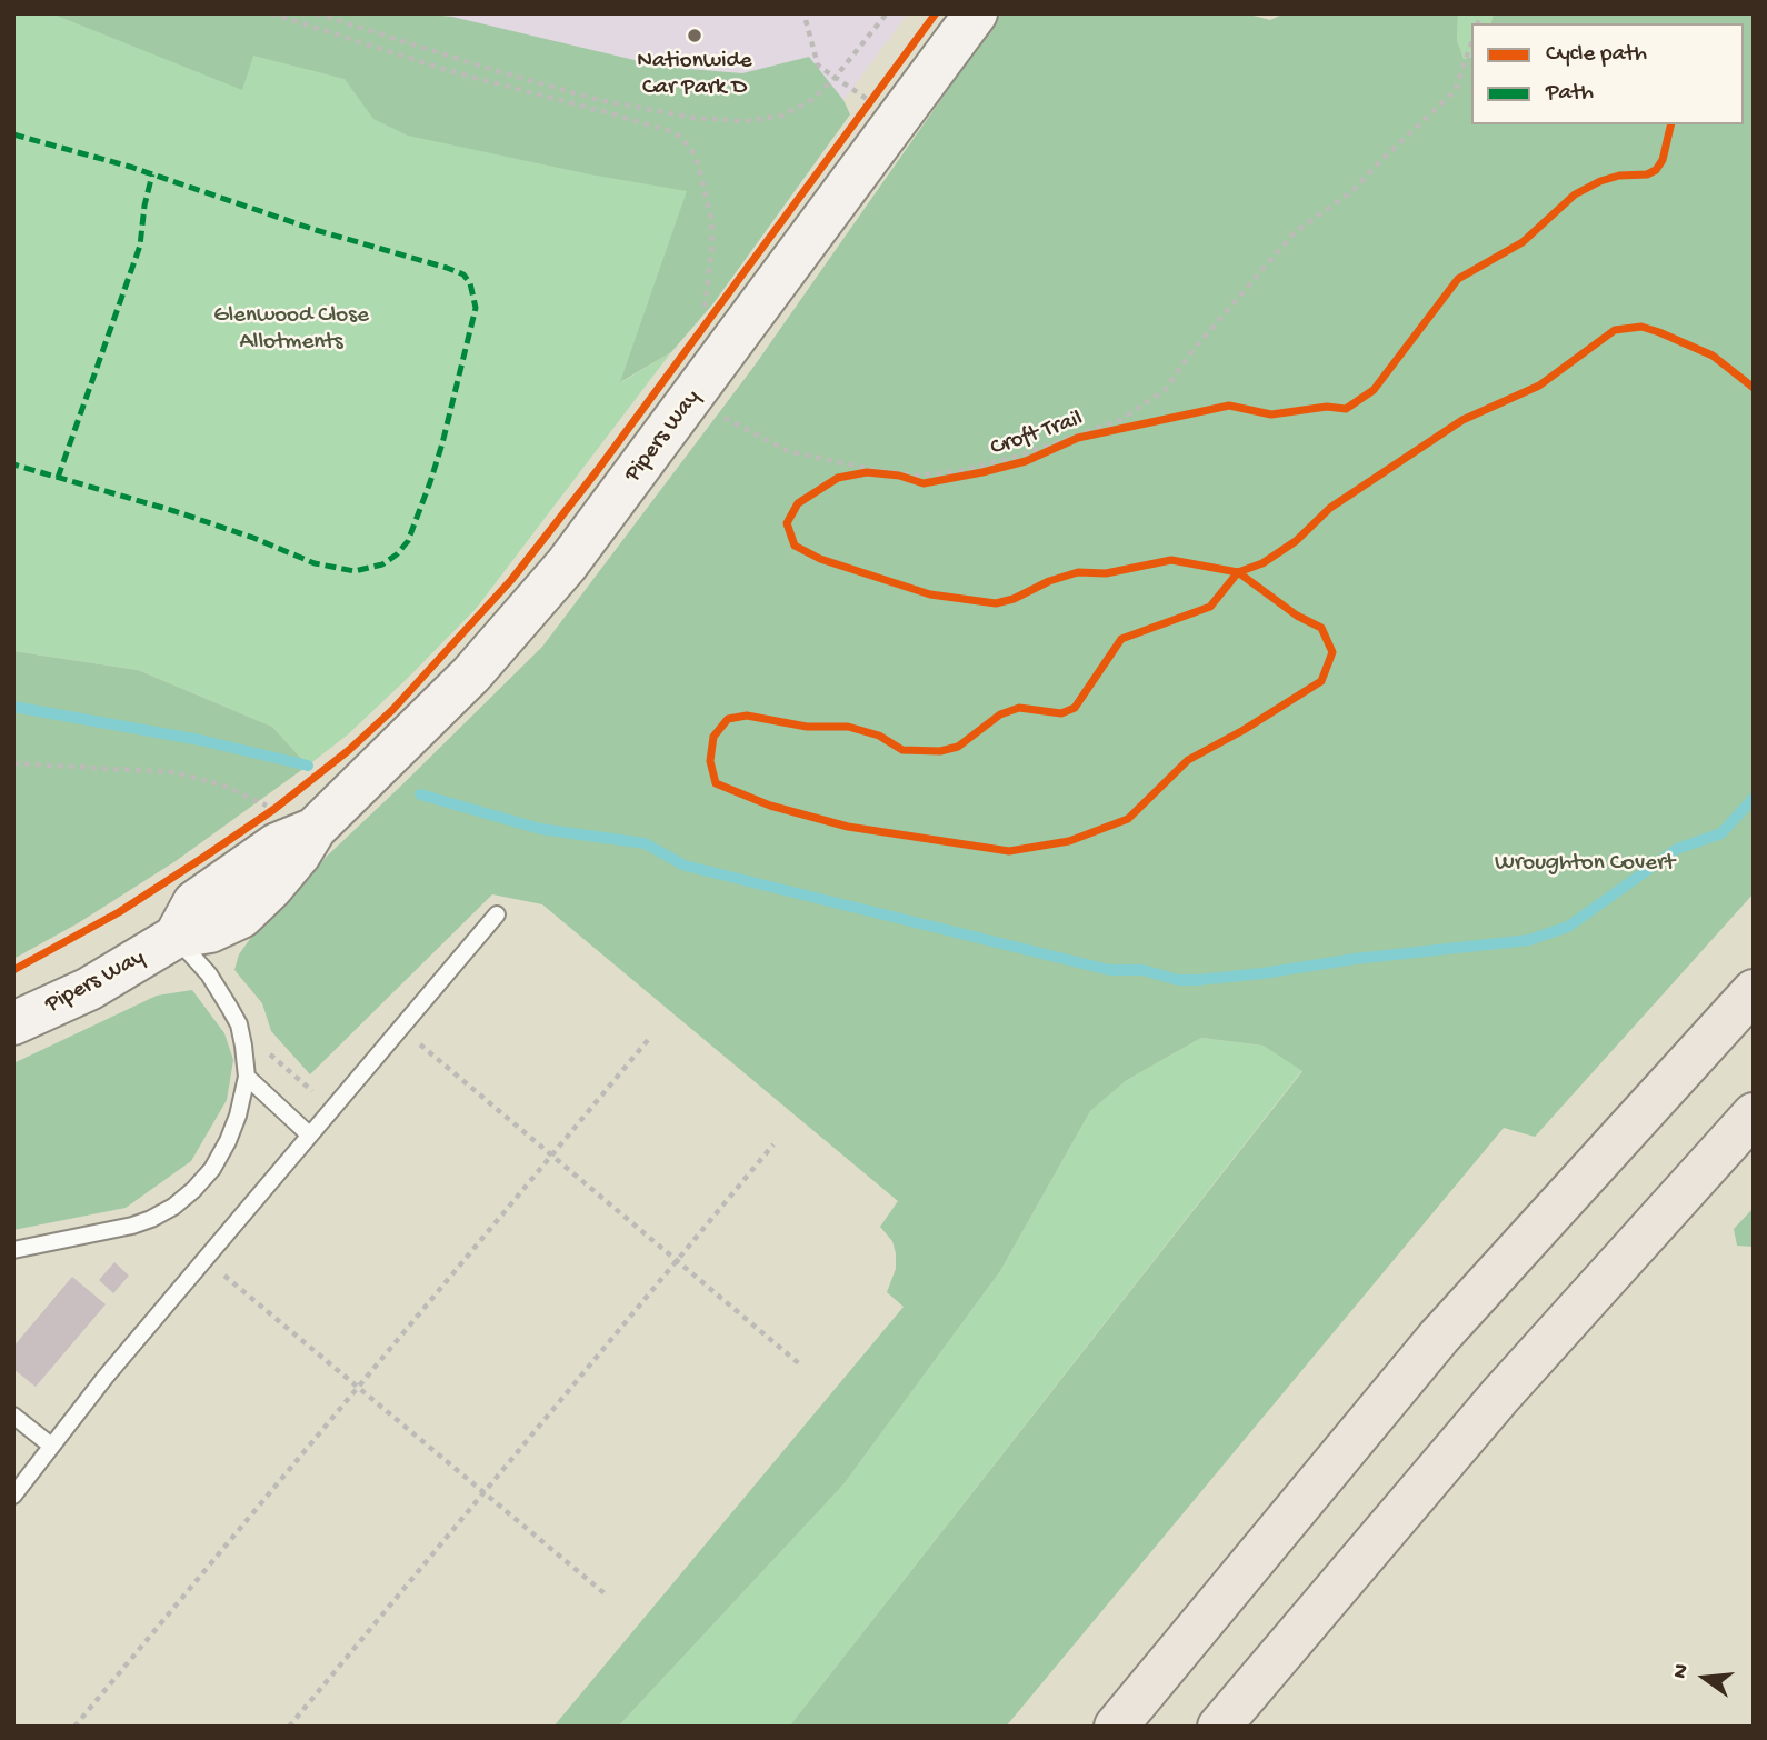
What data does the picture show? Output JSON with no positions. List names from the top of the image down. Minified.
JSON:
{"streets":{"main road":["Pipers Way"],"cycle path":["Croft Trail"]},"parks":["Glenwood Close Allotments","Wroughton Covert"],"places":["Nationwide Car Park D"],"legend":["Cycle path","Path"],"north":"left"}
